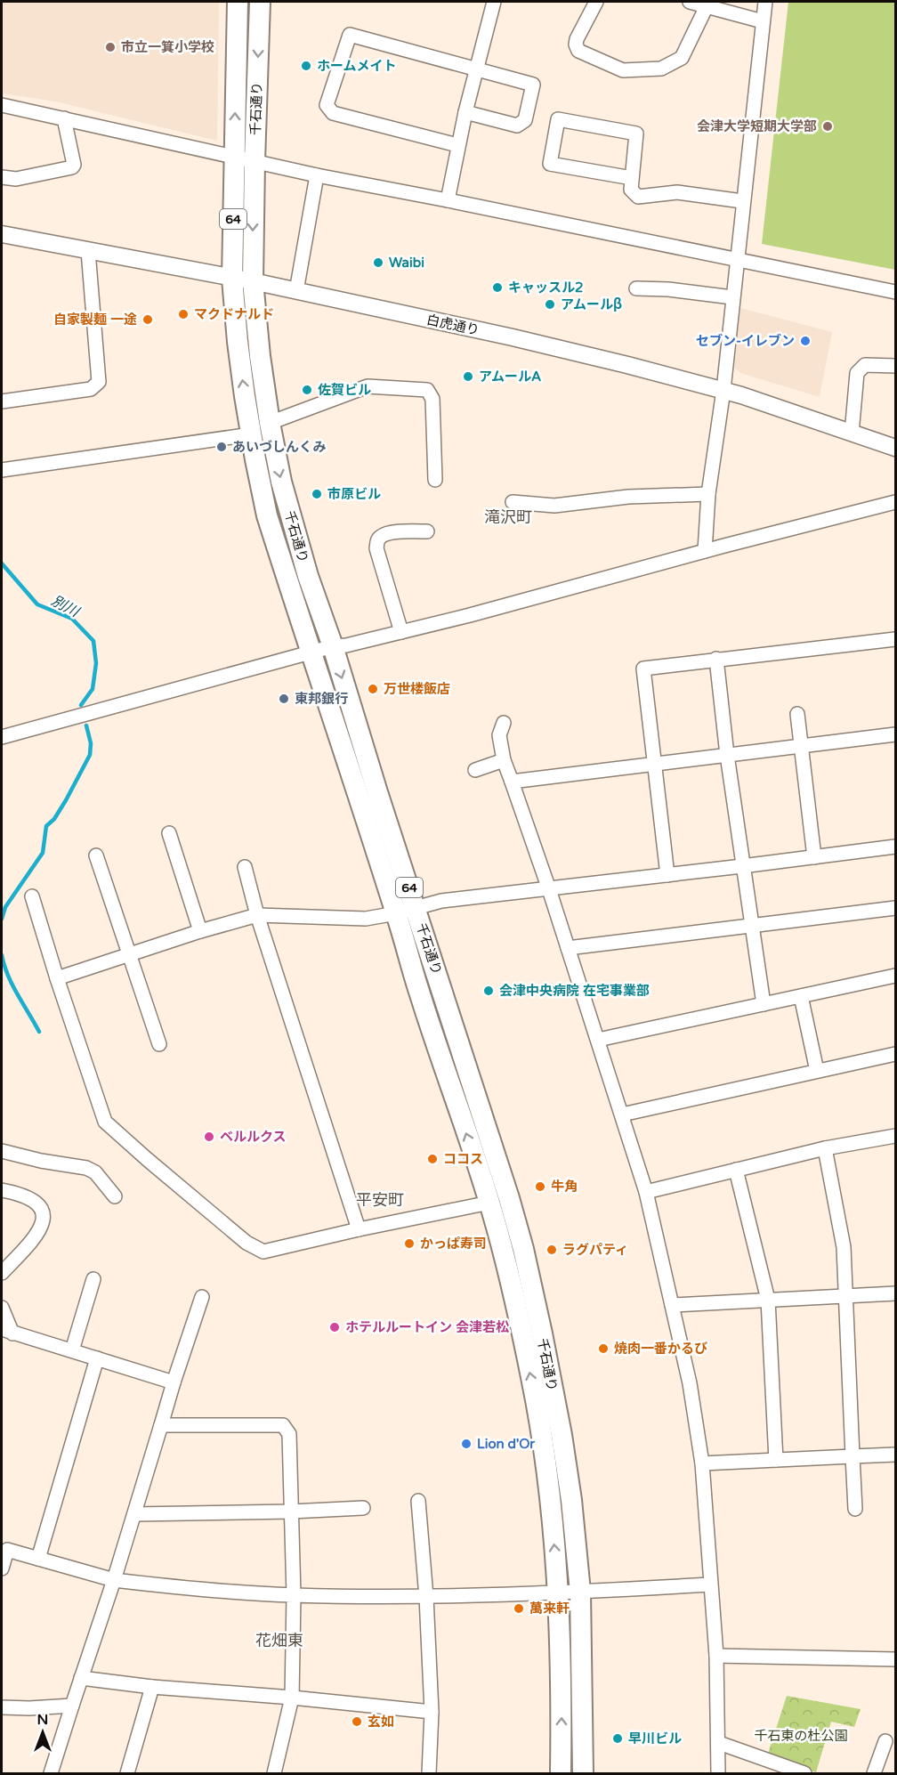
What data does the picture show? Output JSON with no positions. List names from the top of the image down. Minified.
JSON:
{"streets":{"main road":["千石通り","64"],"street":["白虎通り"]},"crossings":[["千石通り","白虎通り"]],"districts":["滝沢町","平安町","花畑東"],"water":["別川"],"parks":["千石東の杜公園"],"places":["市立一箕小学校","ホームメイト","会津大学短期大学部","Waibi","キャッスル2","アムールβ","マクドナルド","自家製麺 一途","セブン-イレブン","アムールA","佐賀ビル","あいづしんくみ","市原ビル","万世楼飯店","東邦銀行","会津中央病院 在宅事業部","ベルルクス","ココス","牛角","かっぱ寿司","ラグパティ","ホテルルートイン 会津若松","焼肉一番かるび","Lion d'Or","萬来軒","玄如","早川ビル"],"north":"top"}
